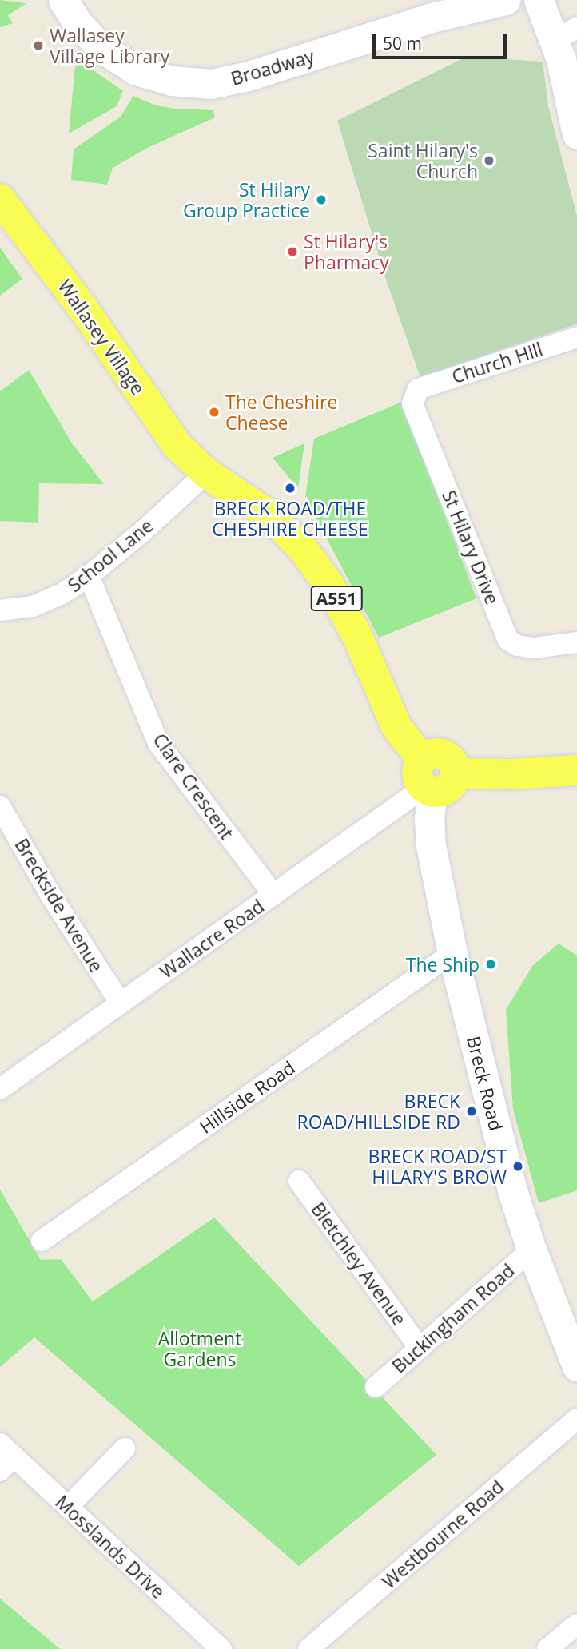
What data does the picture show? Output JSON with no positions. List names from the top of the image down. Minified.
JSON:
{"streets":{"main road":["Wallasey Village","A551"],"street":["Broadway","Church Hill","St Hilary Drive","School Lane","Clare Crescent","Breckside Avenue","Wallacre Road","Breck Road","Hillside Road","Bletchley Avenue","Buckingham Road","Westbourne Road","Mosslands Drive"]},"crossings":[["Wallasey Village","School Lane"],["Wallasey Village","A551"],["Church Hill","St Hilary Drive"],["School Lane","A551"],["School Lane","Clare Crescent"],["A551","Wallacre Road"],["A551","Breck Road"],["Clare Crescent","Wallacre Road"],["Breckside Avenue","Wallacre Road"],["Wallacre Road","Breck Road"],["Breck Road","Hillside Road"],["Breck Road","Buckingham Road"],["Bletchley Avenue","Buckingham Road"]],"parks":["Allotment Gardens"],"places":["Wallasey Village Library","Saint Hilary's Church","St Hilary Group Practice","St Hilary's Pharmacy","The Cheshire Cheese","BRECK ROAD/THE CHESHIRE CHEESE","The Ship","BRECK ROAD/HILLSIDE RD","BRECK ROAD/ST HILARY'S BROW"],"scale_bar":"50 m"}
